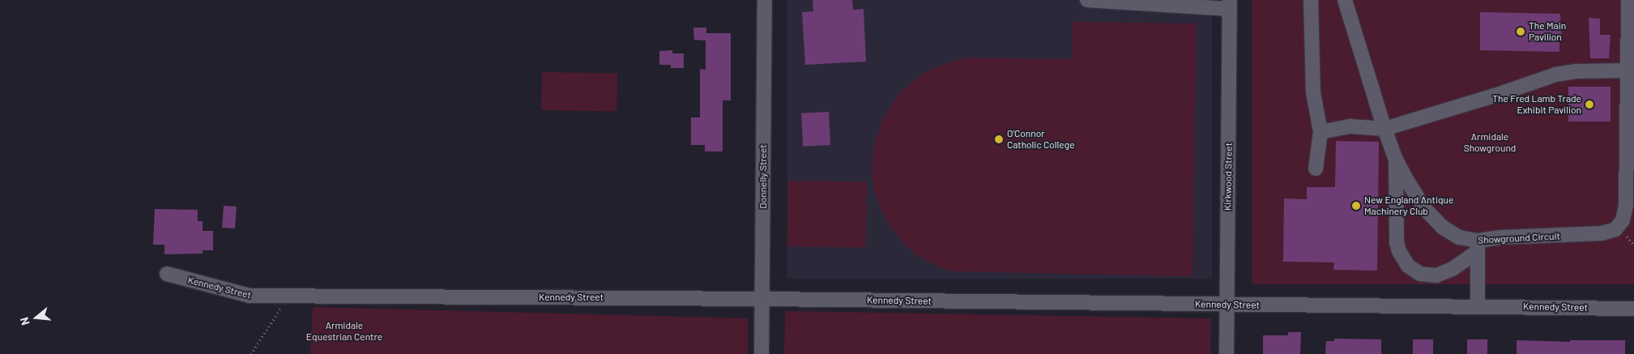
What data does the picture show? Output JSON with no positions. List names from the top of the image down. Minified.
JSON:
{"streets":{"street":["Donnelly Street","Kirkwood Street","Showground Circuit","Kennedy Street"]},"crossings":[["Donnelly Street","Kennedy Street"],["Kirkwood Street","Kennedy Street"]],"parks":["Armidale Showground","Armidale Equestrian Centre"],"places":["The Main Pavilion","The Fred Lamb Trade Exhibit Pavilion","O'Connor Catholic College","New England Antique Machinery Club"],"north":"left"}
